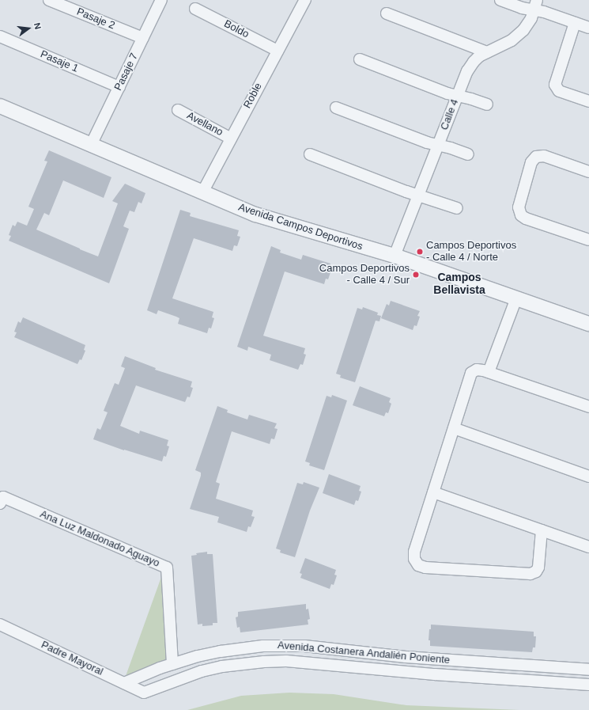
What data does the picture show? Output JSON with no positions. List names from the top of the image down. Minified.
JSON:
{"streets":{"street":["Pasaje 2","Boldo","Pasaje 1","Pasaje 7","Roble","Calle 4","Avellano","Avenida Campos Deportivos","Ana Luz Maldonado Aguayo","Avenida Costanera Andalién Poniente","Padre Mayoral"]},"crossings":[["Pasaje 2","Pasaje 7"],["Boldo","Roble"],["Pasaje 1","Pasaje 7"],["Pasaje 7","Avenida Campos Deportivos"],["Roble","Avellano"],["Roble","Avenida Campos Deportivos"],["Calle 4","Avenida Campos Deportivos"],["Ana Luz Maldonado Aguayo","Avenida Costanera Andalién Poniente"],["Avenida Costanera Andalién Poniente","Padre Mayoral"]],"districts":["Campos Bellavista"],"places":["Campos Deportivos - Calle 4 / Norte","Campos Deportivos - Calle 4 / Sur"],"north":"right"}
